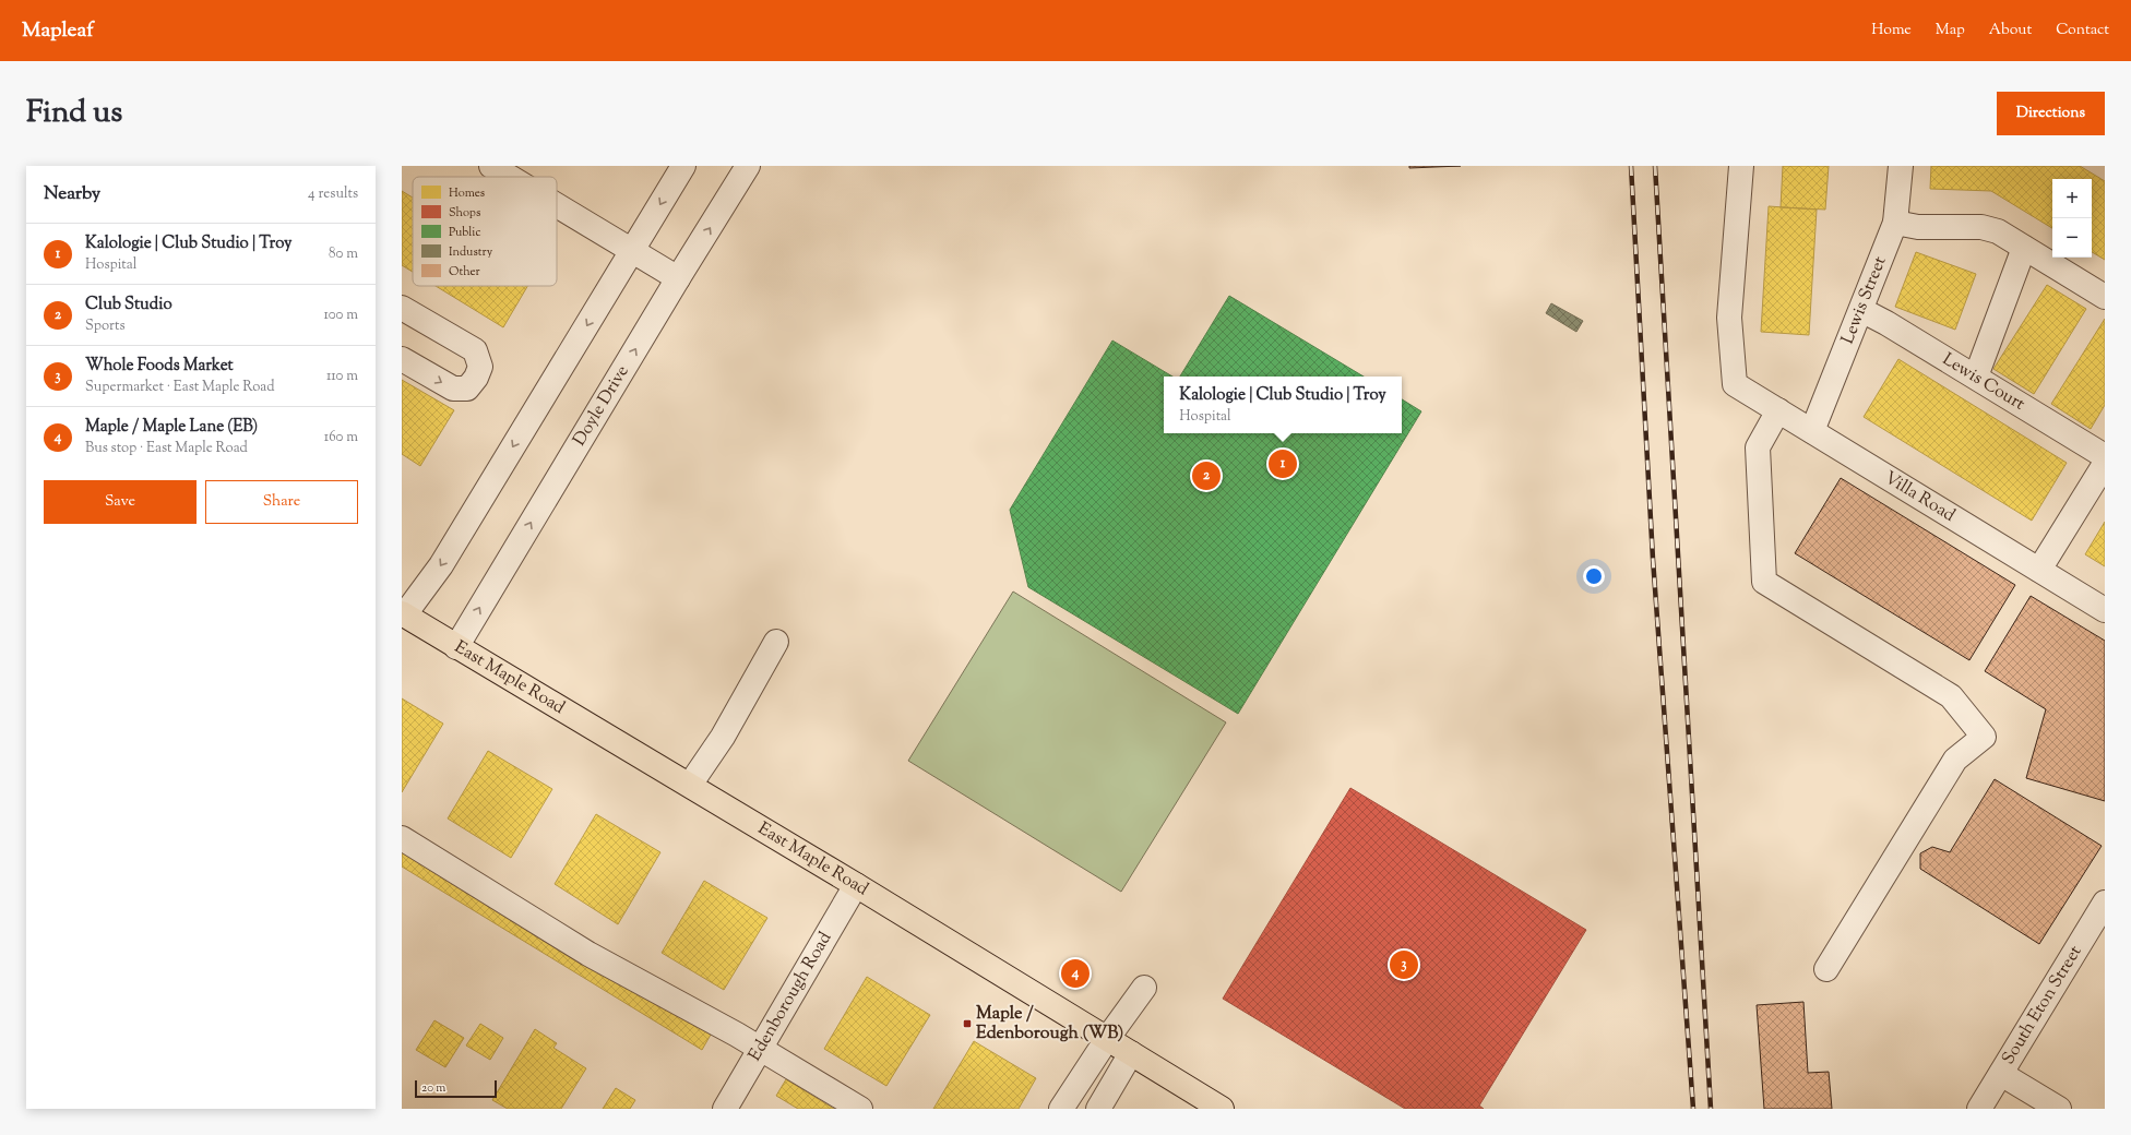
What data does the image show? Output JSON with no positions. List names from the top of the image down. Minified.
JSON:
{"streets":{"main road":["East Maple Road"],"street":["Lewis Street","Lewis Court","Doyle Drive","Villa Road","Edenborough Road","South Eton Street"]},"crossings":[["Lewis Street","Lewis Court"],["Lewis Street","Villa Road"],["Doyle Drive","East Maple Road"],["East Maple Road","Edenborough Road"]],"places":{"transit":["Maple / Edenborough (WB)"]},"legend":["Homes","Shops","Public","Industry","Other"],"scale_bar":"20 m","page":{"header":"Mapleaf","nav":["Home","Map","About","Contact"],"title":"Find us","buttons":["Directions",["Save","Share"]],"heading":["Nearby","4 results"],"map_buttons":["+","−"],"list":[{"mark":"1","name":"Kalologie | Club Studio | Troy","note":"Hospital","value":"80 m"},{"mark":"2","name":"Club Studio","note":"Sports","value":"100 m"},{"mark":"3","name":"Whole Foods Market","note":"Supermarket · East Maple Road","value":"110 m"},{"mark":"4","name":"Maple / Maple Lane (EB)","note":"Bus stop · East Maple Road","value":"160 m"}],"popup":["Kalologie | Club Studio | Troy","Hospital"],"pins":["1","2","3","4"],"scale":"20 m"}}
